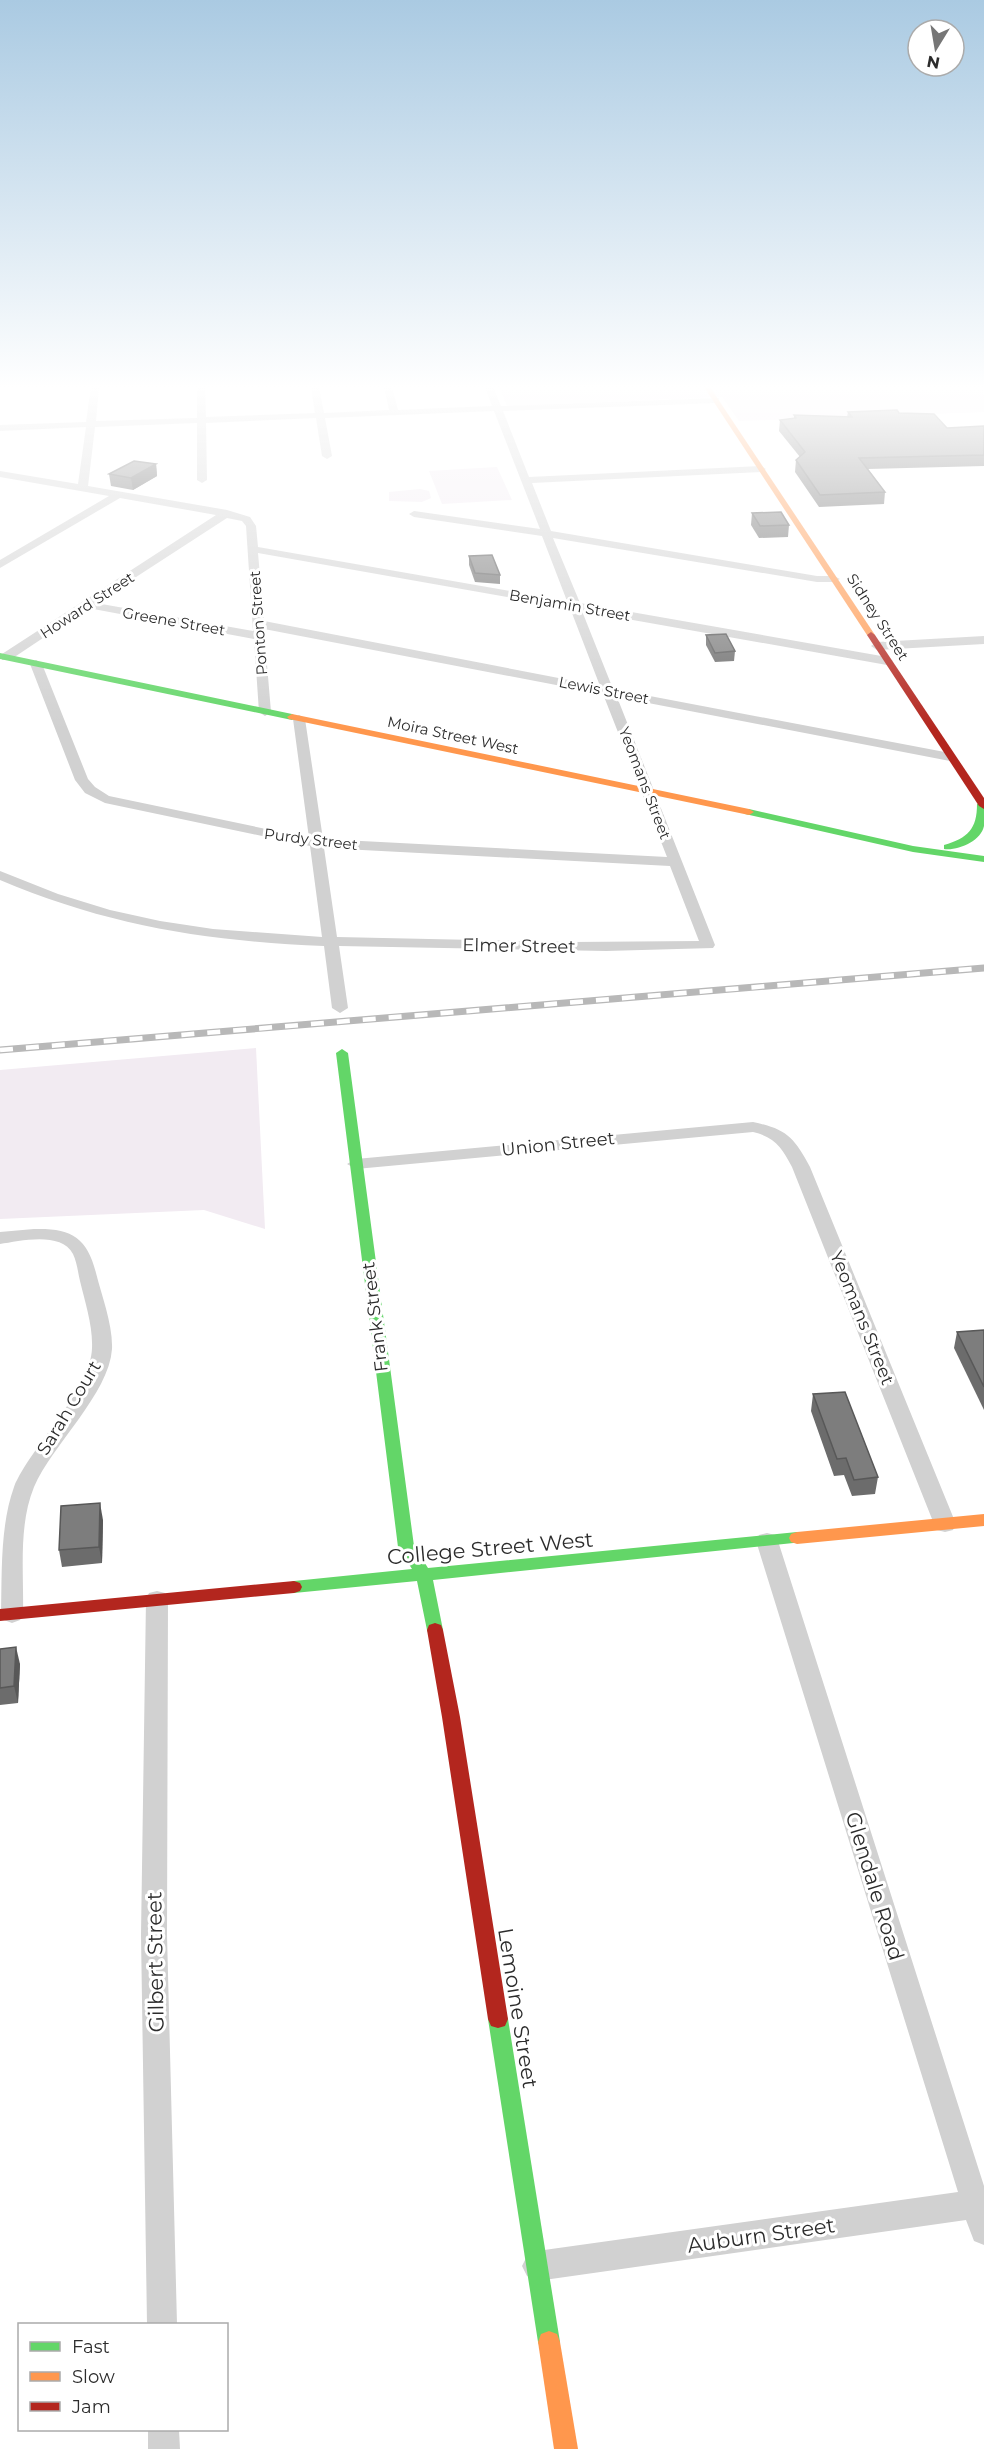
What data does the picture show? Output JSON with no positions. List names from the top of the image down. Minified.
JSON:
{"streets":{"main road":["Sidney Street","Moira Street West","Frank Street","College Street West","Lemoine Street"],"street":["Howard Street","Benjamin Street","Greene Street","Ponton Street","Lewis Street","Yeomans Street","Purdy Street","Elmer Street","Union Street","Sarah Court","Glendale Road","Gilbert Street","Auburn Street"]},"crossings":[["Howard Street","Greene Street"],["Howard Street","Ponton Street"],["Howard Street","Moira Street West"],["Benjamin Street","Sidney Street"],["Benjamin Street","Ponton Street"],["Benjamin Street","Yeomans Street"],["Sidney Street","Lewis Street"],["Greene Street","Ponton Street"],["Greene Street","Lewis Street"],["Ponton Street","Lewis Street"],["Ponton Street","Moira Street West"],["Lewis Street","Yeomans Street"],["Moira Street West","Yeomans Street"],["Moira Street West","Purdy Street"],["Yeomans Street","Purdy Street"],["Yeomans Street","Elmer Street"],["Yeomans Street","Union Street"],["Yeomans Street","College Street West"],["Union Street","Frank Street"],["Frank Street","College Street West"],["Frank Street","Lemoine Street"],["Sarah Court","College Street West"],["College Street West","Glendale Road"],["College Street West","Gilbert Street"],["College Street West","Lemoine Street"],["Glendale Road","Auburn Street"],["Lemoine Street","Auburn Street"]],"legend":["Fast","Slow","Jam"],"north":"bottom"}
